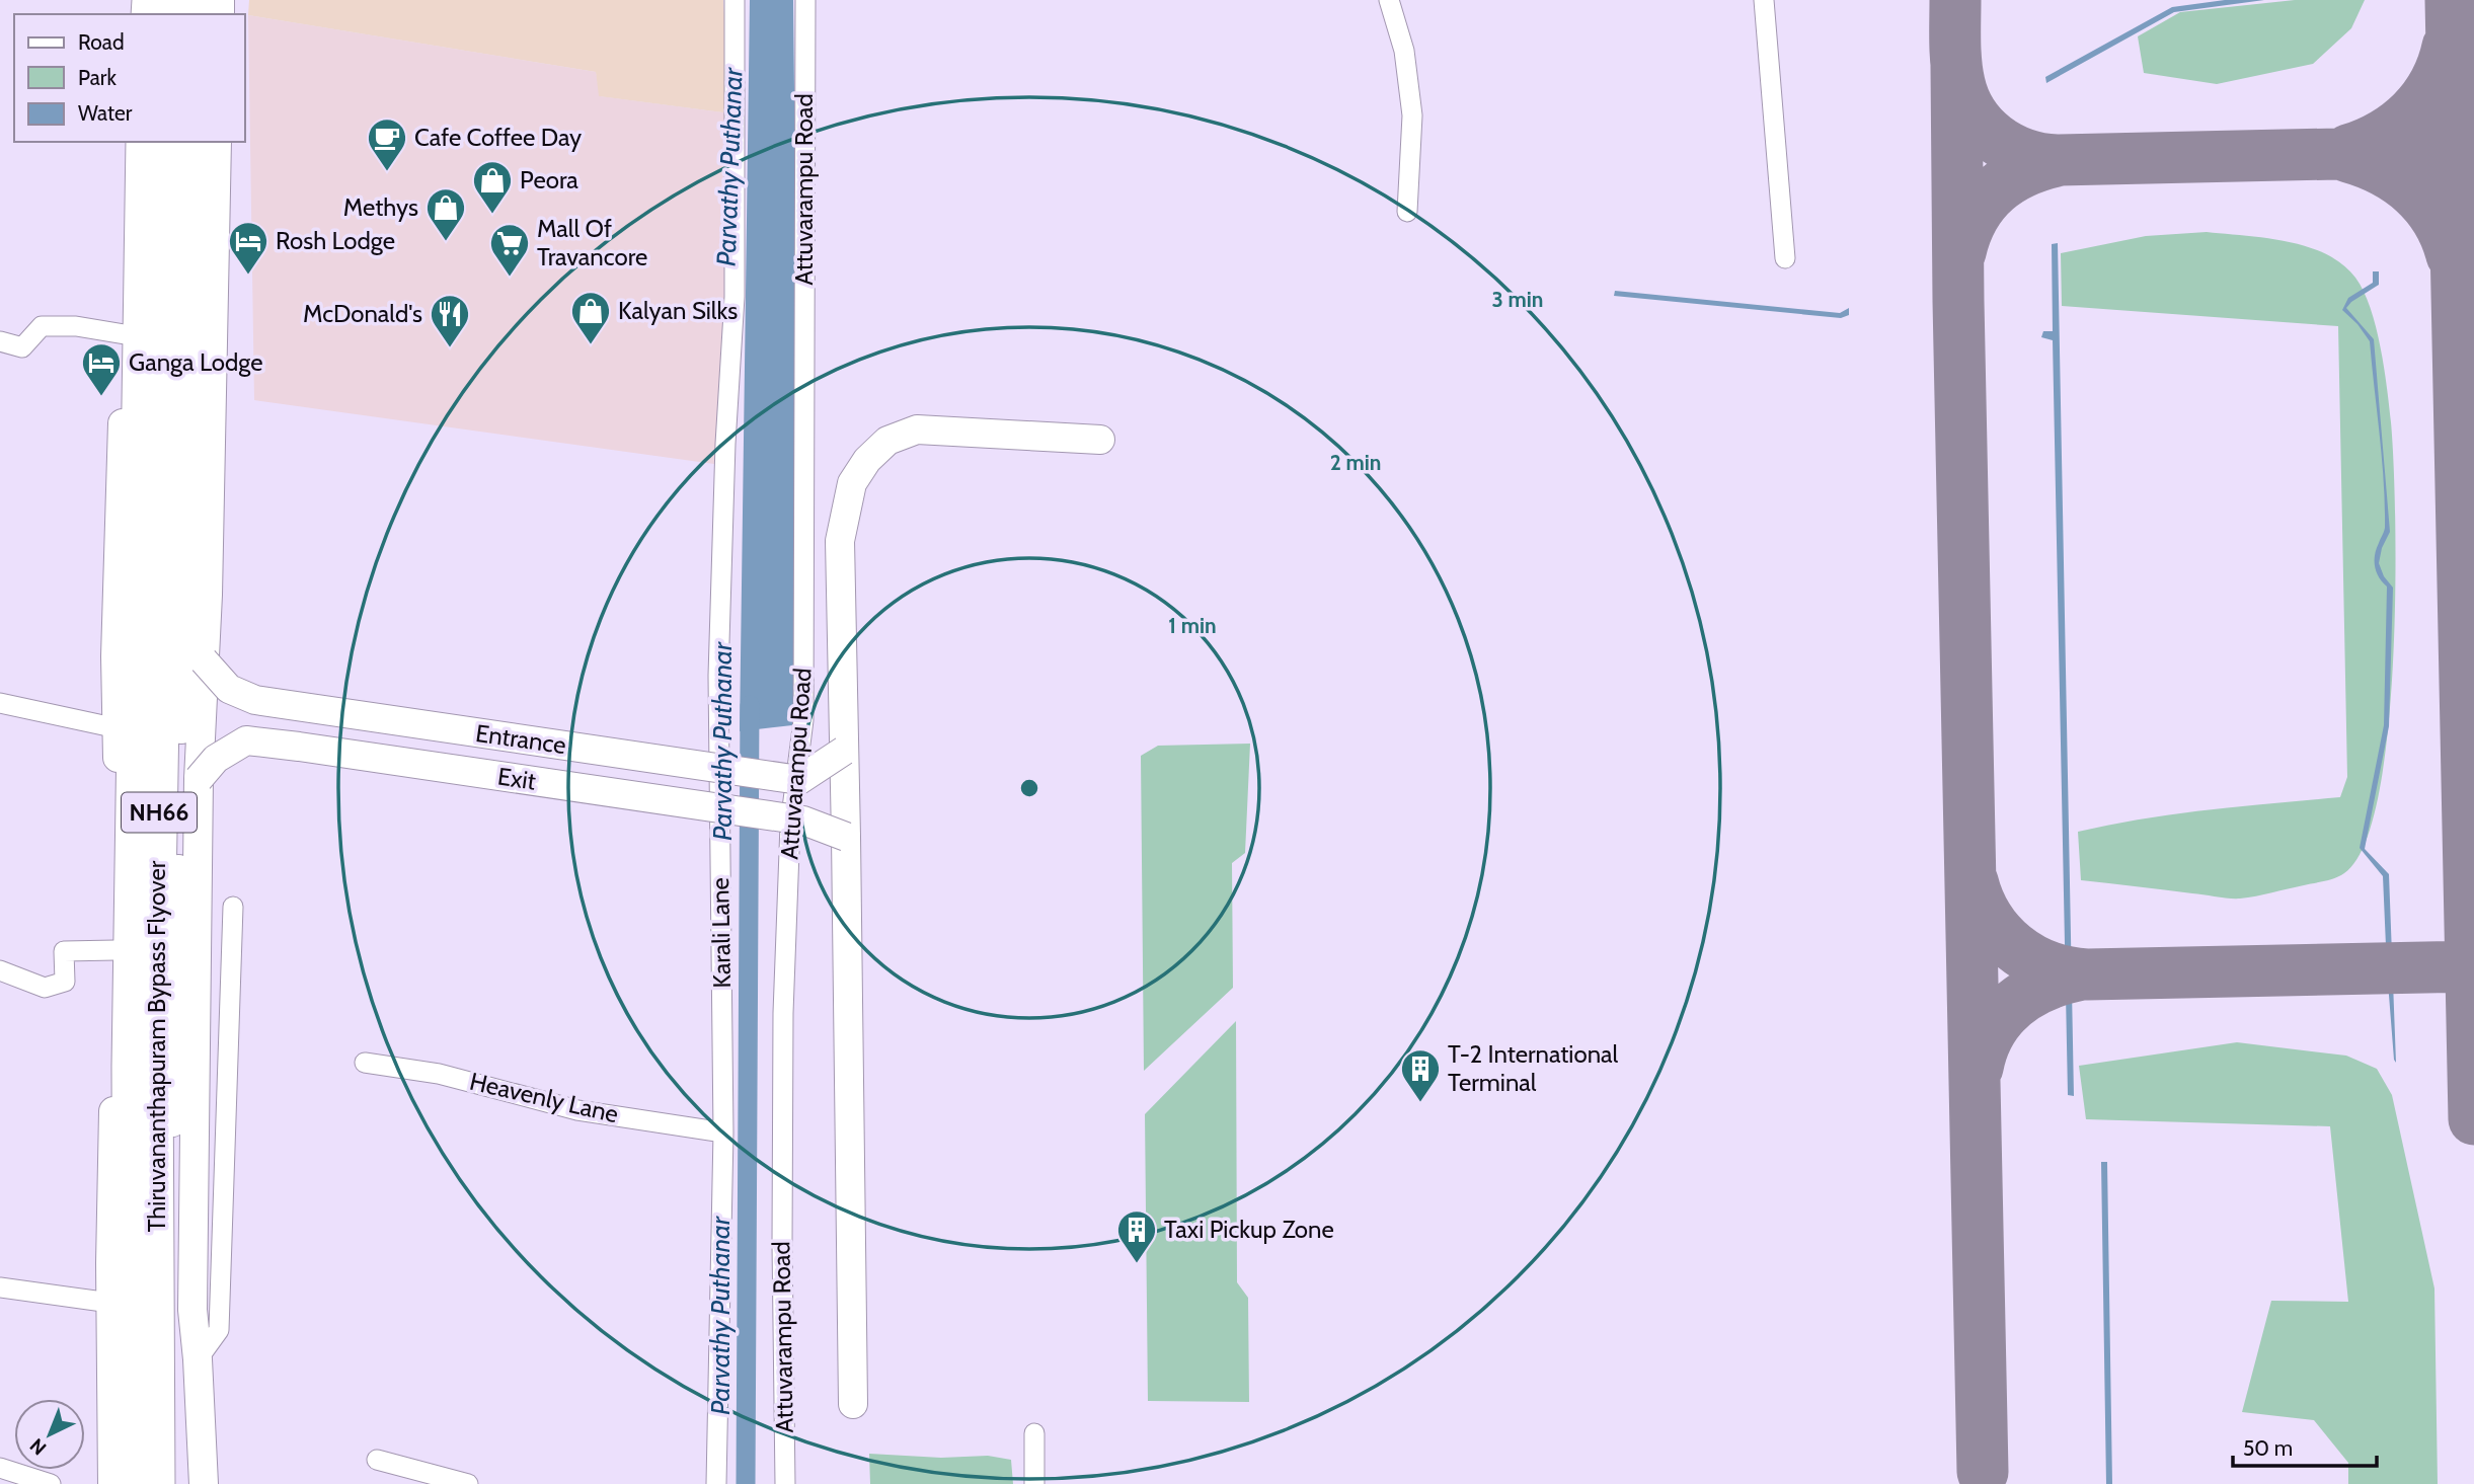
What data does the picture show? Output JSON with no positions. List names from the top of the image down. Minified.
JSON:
{"streets":{"highway":["NH66","Thiruvananthapuram Bypass Flyover"],"street":["Attuvarampu Road","Entrance","Exit","Karali Lane","Heavenly Lane"]},"crossings":[["Karali Lane","Heavenly Lane"]],"water":["Parvathy Puthanar"],"places":{"cafe":["Cafe Coffee Day"],"shop":["Peora","Methys","Kalyan Silks"],"hotel":["Rosh Lodge","Ganga Lodge"],"supermarket":["Mall Of Travancore"],"restaurant":["McDonald's"],"building":["T-2 International Terminal","Taxi Pickup Zone"]},"legend":["Road","Park","Water"],"scale_bar":"50 m","north":"bottom left","rings":["3 min","2 min","1 min"]}
